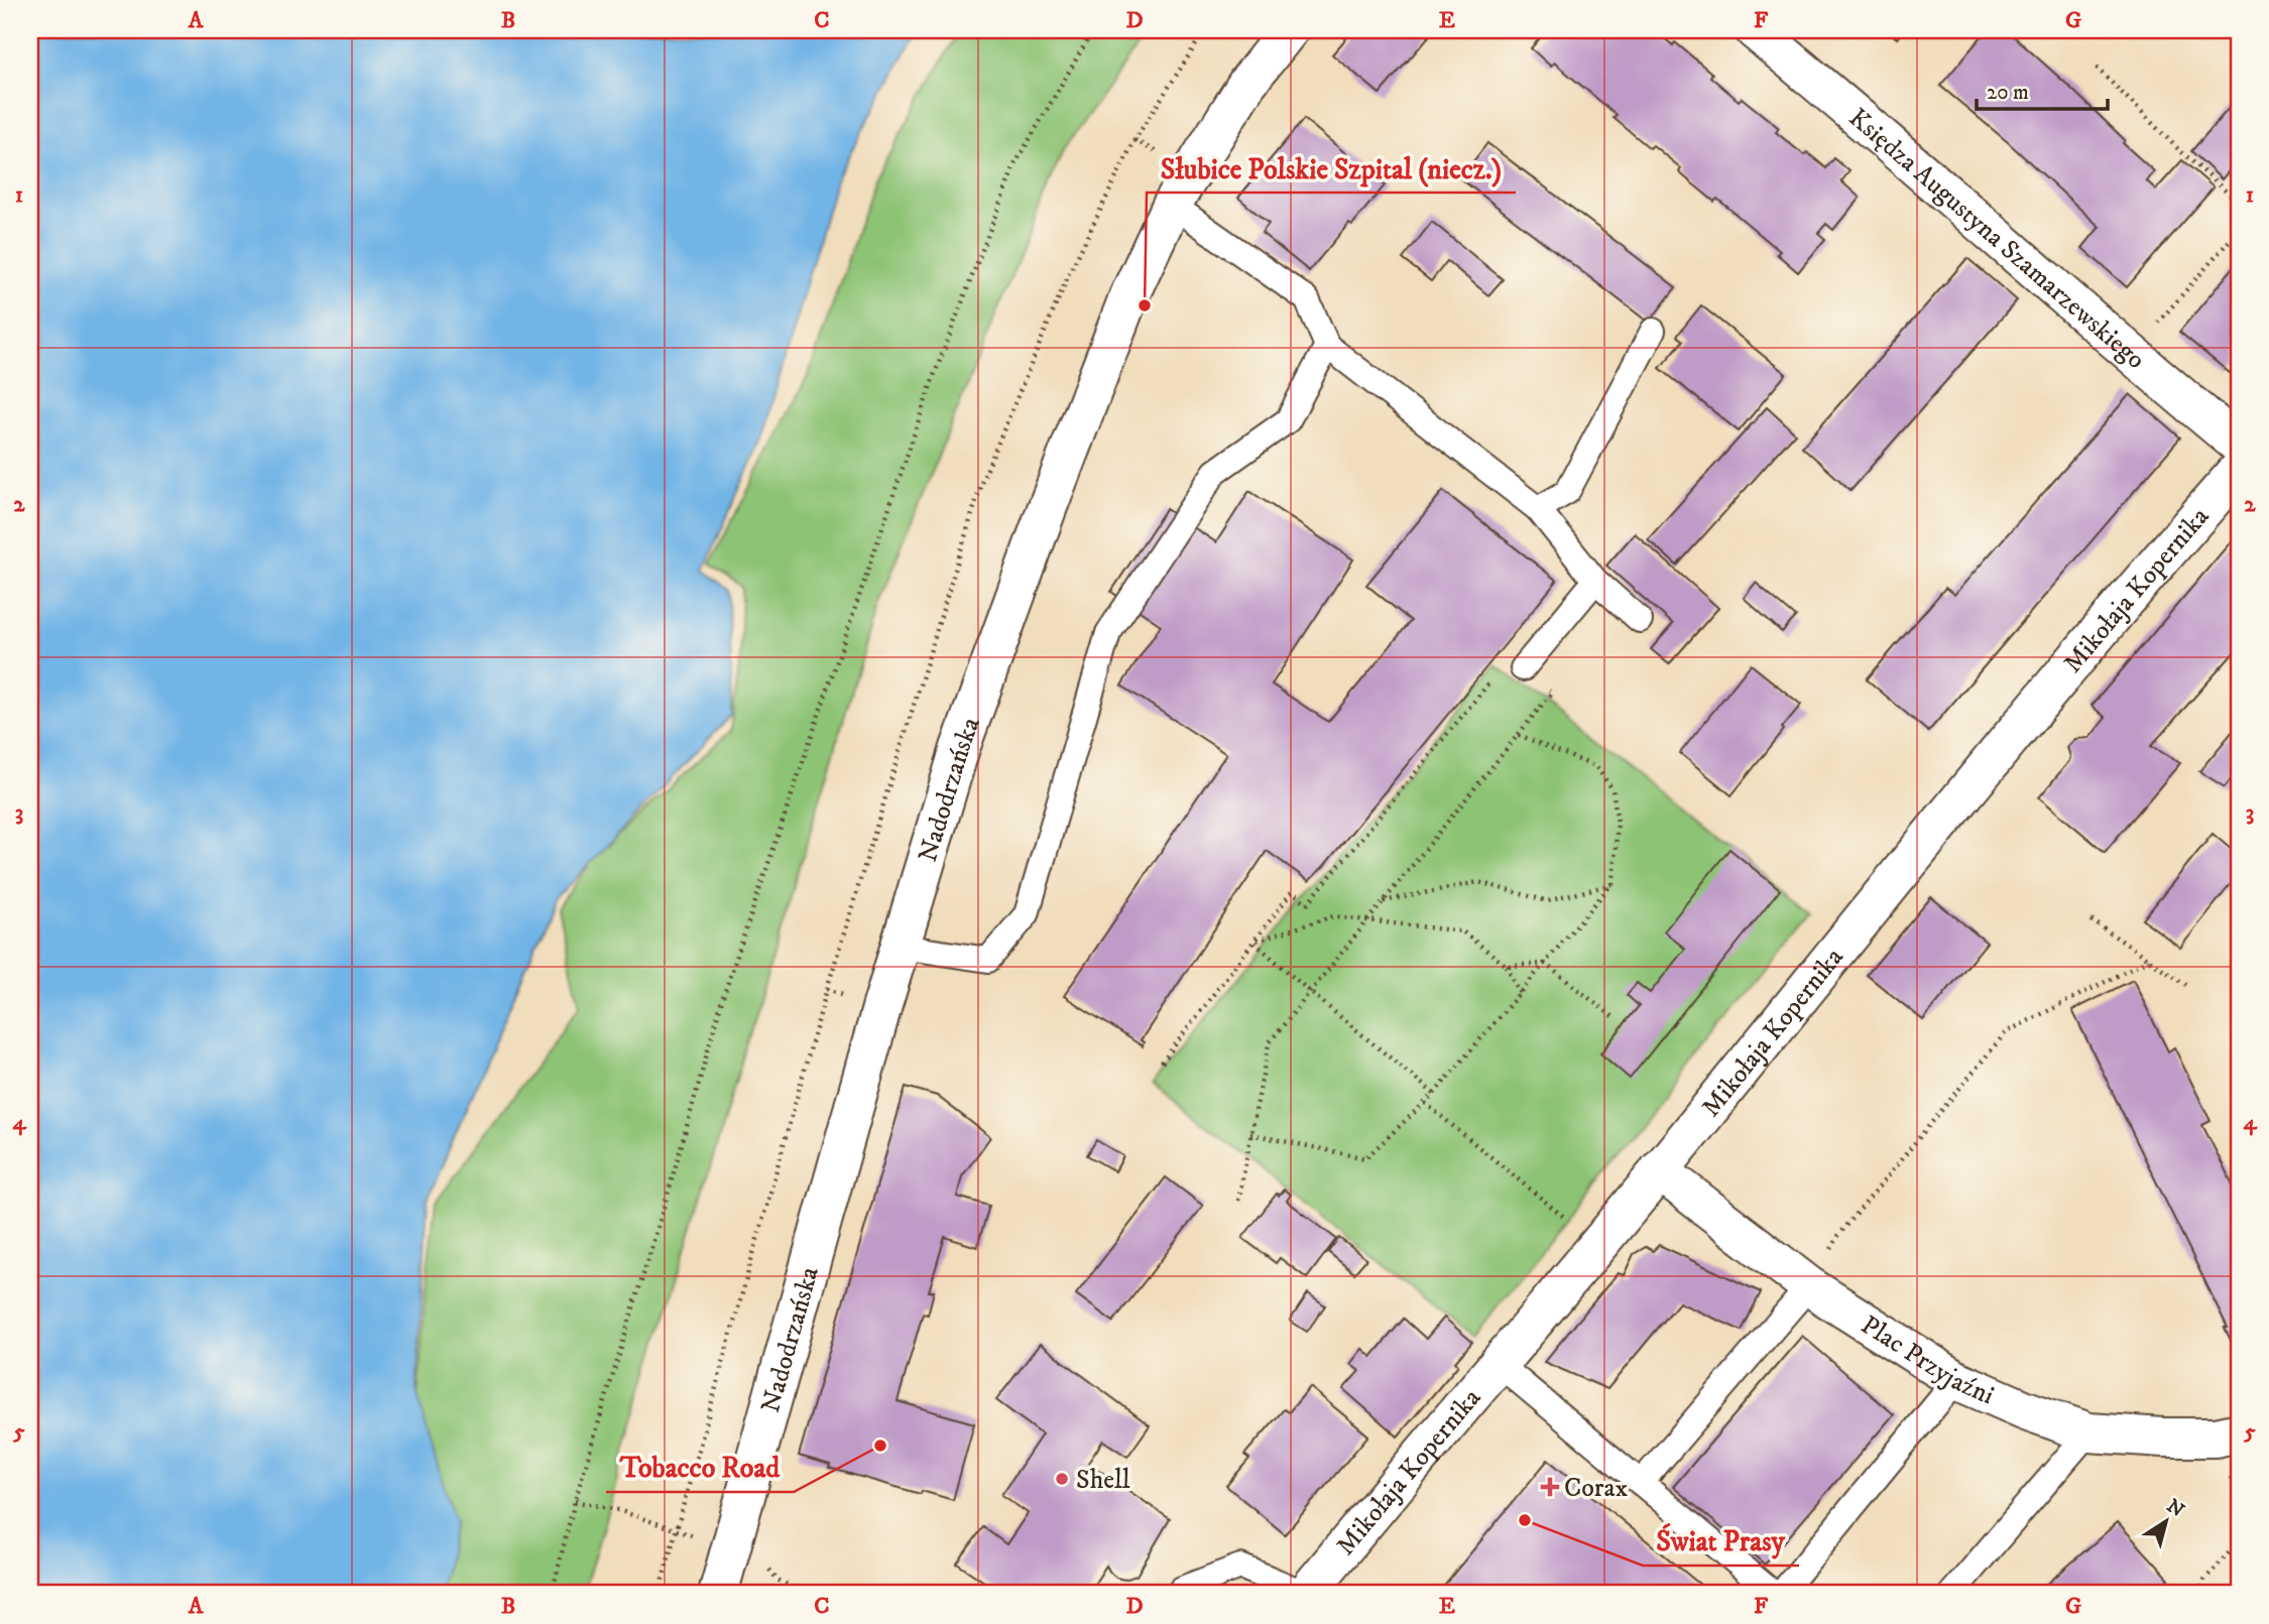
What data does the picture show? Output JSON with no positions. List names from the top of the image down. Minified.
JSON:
{"streets":{"street":["Księdza Augustyna Szamarzewskiego","Mikołaja Kopernika","Nadodrzańska","Plac Przyjaźni"]},"crossings":[["Mikołaja Kopernika","Plac Przyjaźni"]],"places":{"other":["Słubice Polskie Szpital (niecz.)","Tobacco Road","Shell","Świat Prasy"],"health":["Corax"]},"scale_bar":"20 m","north":"top right","grid":{"columns":["A","B","C","D","E","F","G"],"rows":["1","2","3","4","5"]}}
